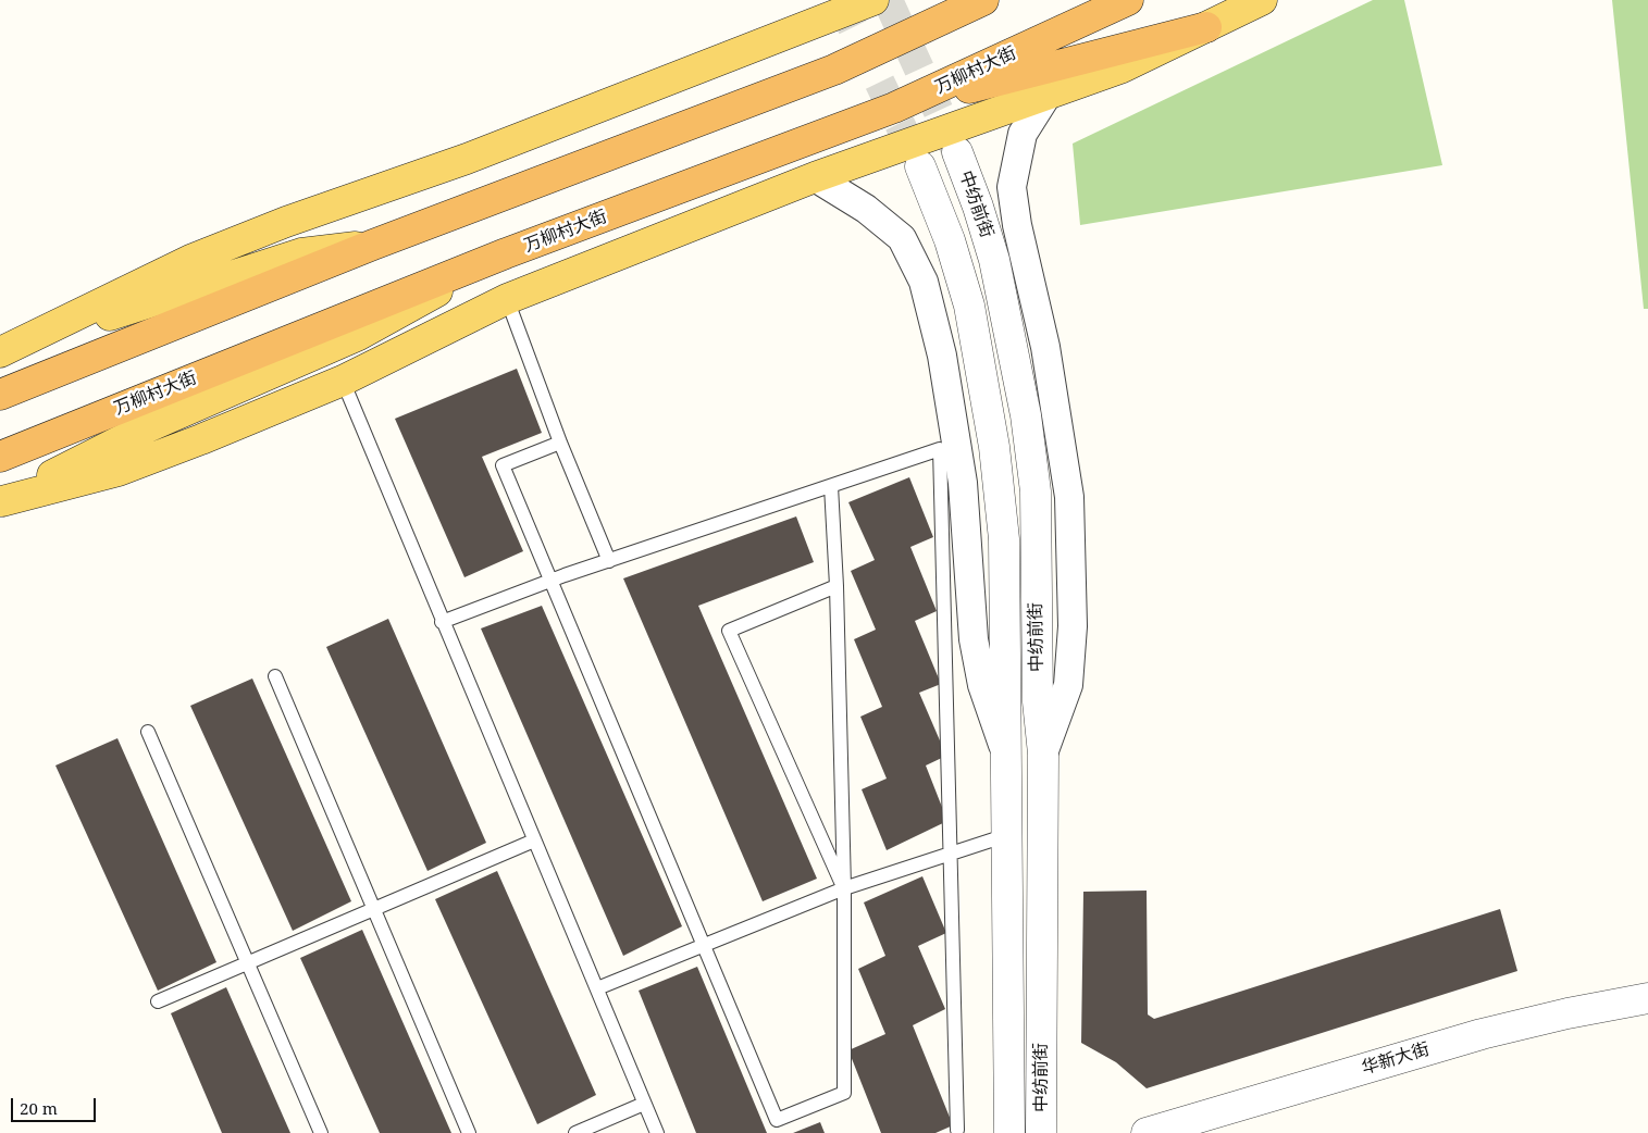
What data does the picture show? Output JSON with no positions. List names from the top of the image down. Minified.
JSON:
{"streets":{"highway":["万柳村大街"],"street":["中纺前街","华新大街"]},"scale_bar":"20 m"}
